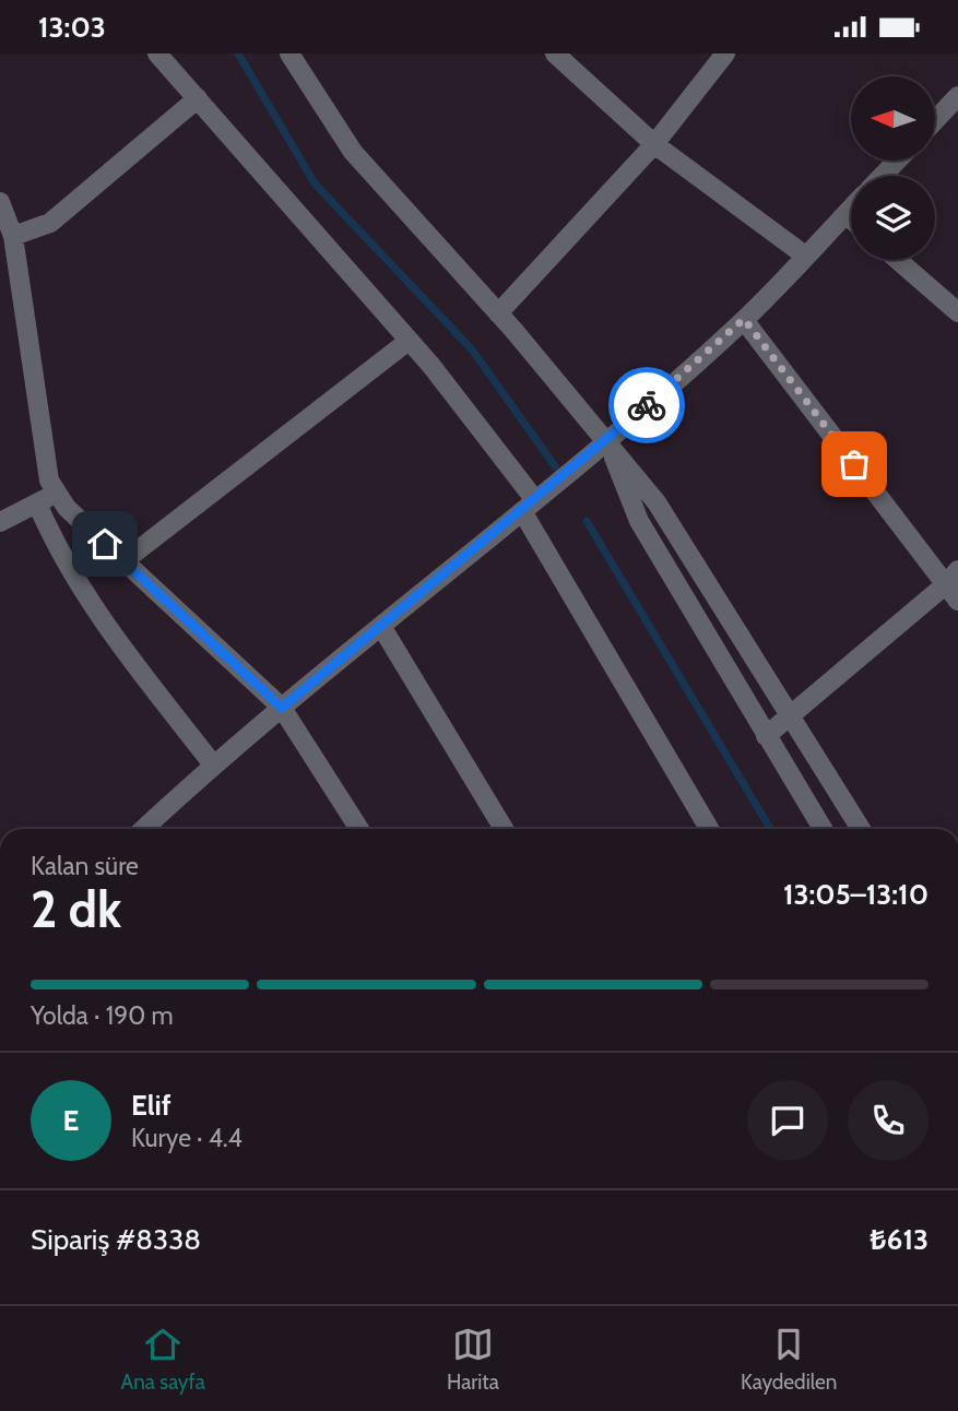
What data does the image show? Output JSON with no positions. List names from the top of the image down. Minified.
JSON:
{"north":"left","page":{"status":"13:03","heading":["2 dk","Kalan süre","13:05–13:10"],"panel":["Elif","Kurye · 4.4","Sipariş #8338","₺613"],"bar":"Yolda · 190 m","round":"E","tabs":["Ana sayfa","Harita","Kaydedilen"]}}
